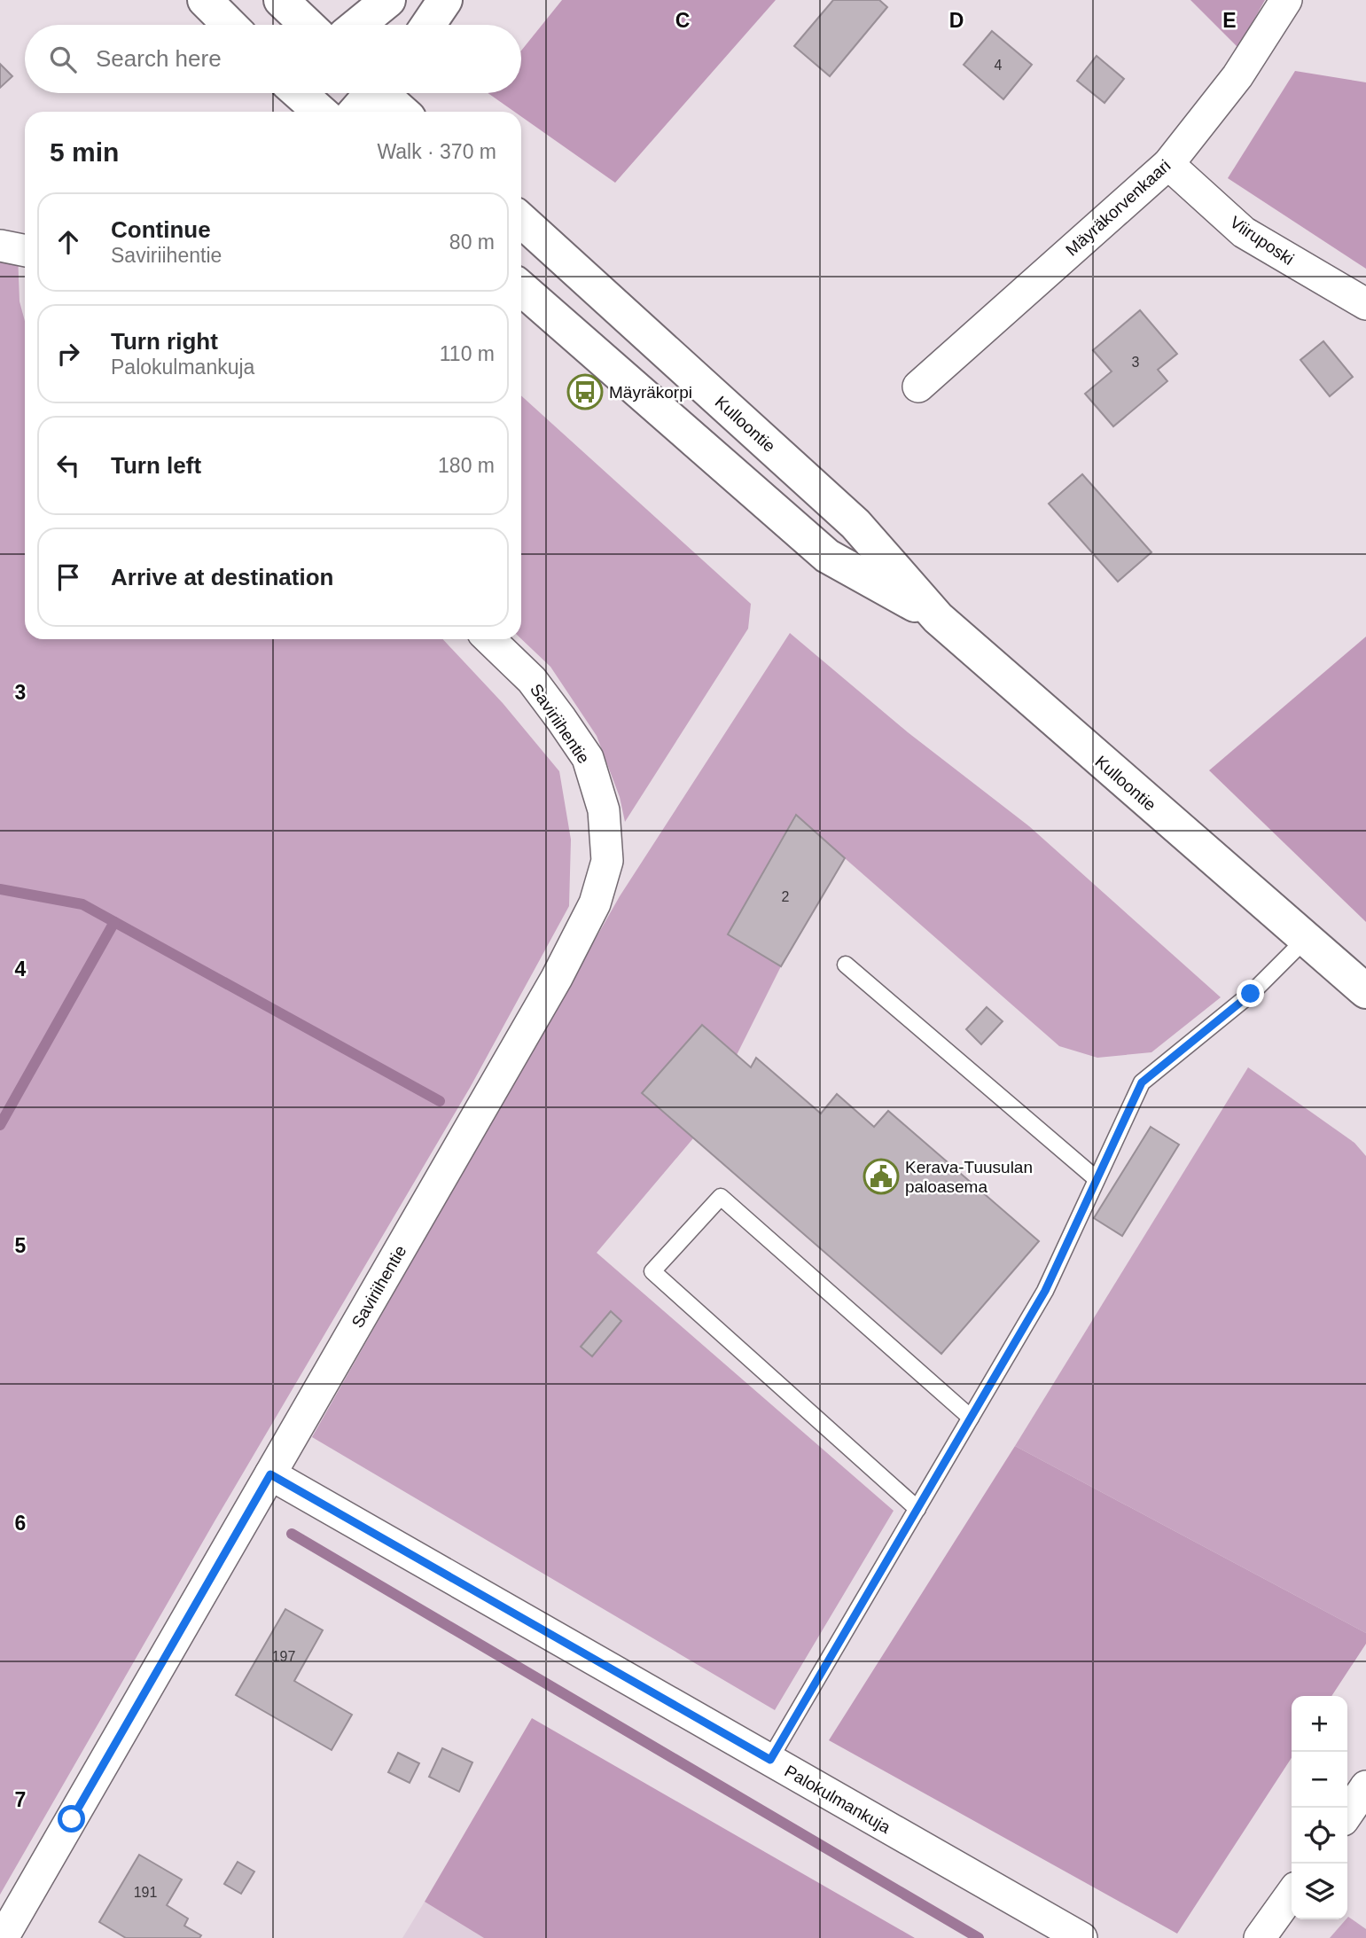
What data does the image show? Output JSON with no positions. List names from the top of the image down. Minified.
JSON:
{"streets":{"main road":["Kulloontie"],"street":["Mäyräkorvenkaari","Viiruposki","Saviriihentie","Palokulmankuja"]},"crossings":[["Mäyräkorvenkaari","Viiruposki"],["Saviriihentie","Palokulmankuja"]],"places":{"bus stop":["Mäyräkorpi"],"public building":["Kerava-Tuusulan paloasema"]},"house_numbers":["4","3","2","197","191"],"page":{"search":"Search here","heading":["5 min","Walk · 370 m"],"list":[["Continue","Saviriihentie","80 m"],["Turn right","Palokulmankuja","110 m"],["Turn left","180 m"],"Arrive at destination"],"map_buttons":["+","−"]},"grid":{"columns":["C","D","E"],"rows":["3","4","5","6","7"]}}
